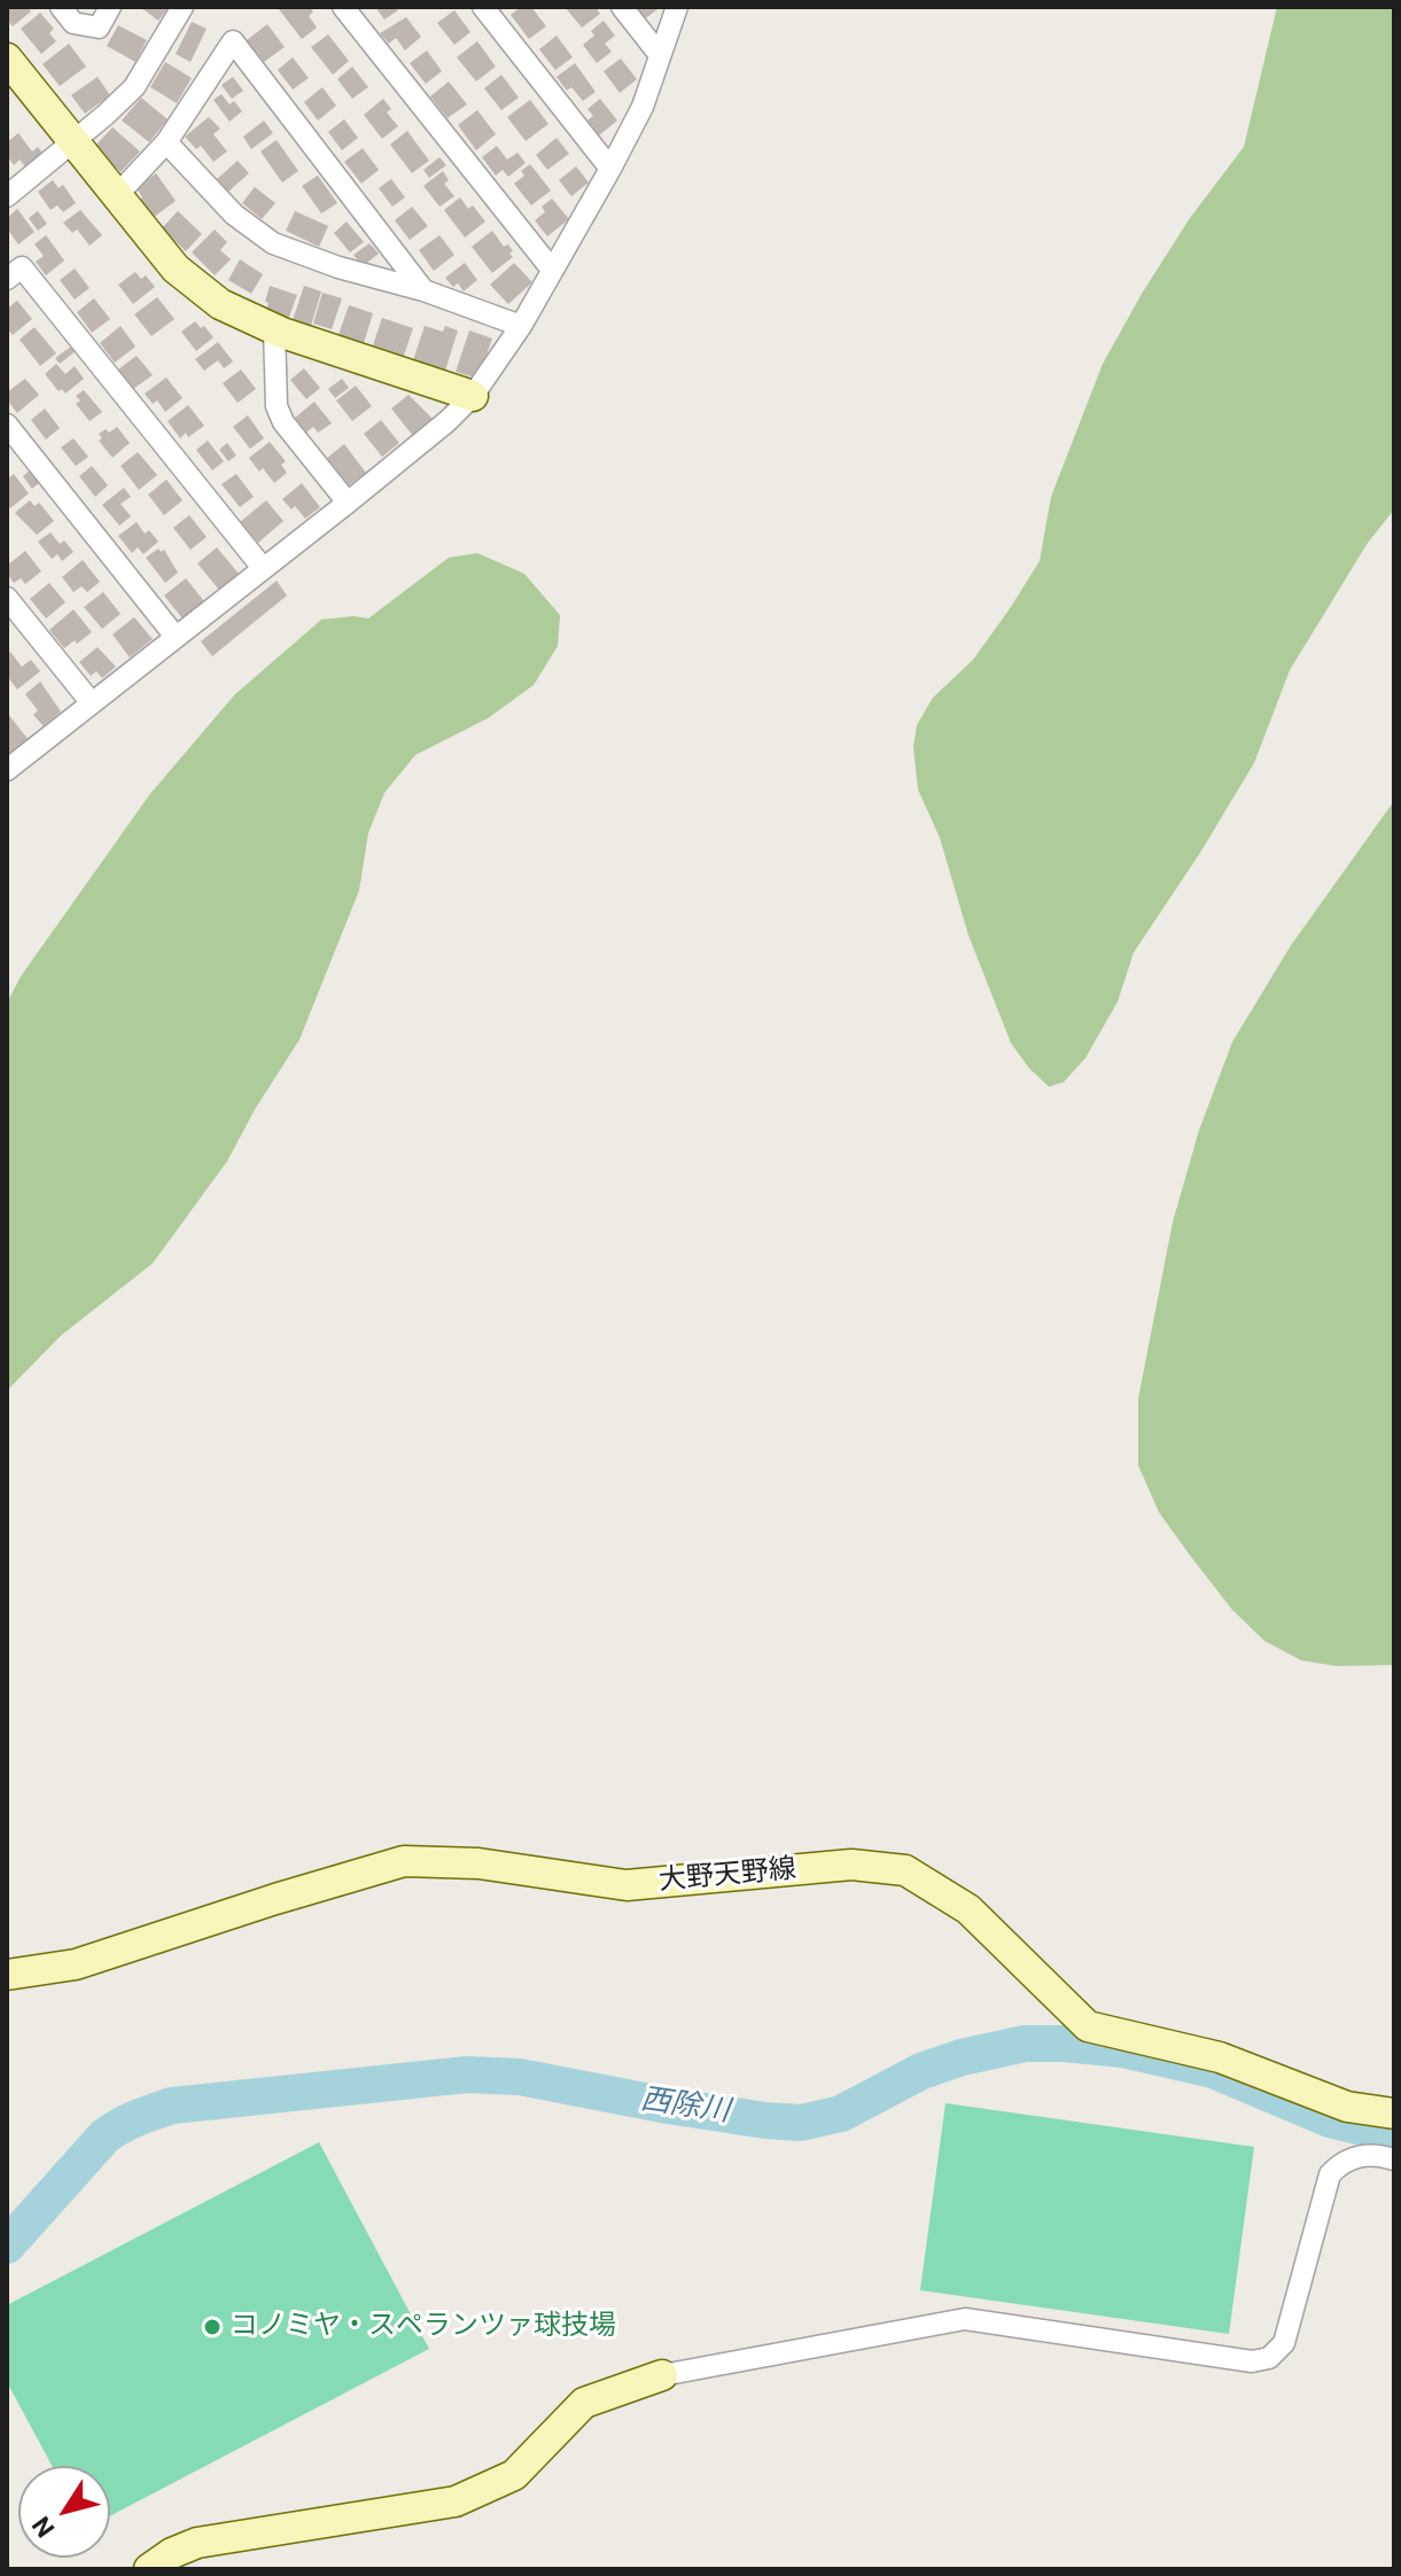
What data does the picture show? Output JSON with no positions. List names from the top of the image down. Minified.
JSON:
{"streets":{"main road":["大野天野線"]},"water":["西除川"],"places":["コノミヤ・スペランツァ球技場"],"north":"bottom left"}
